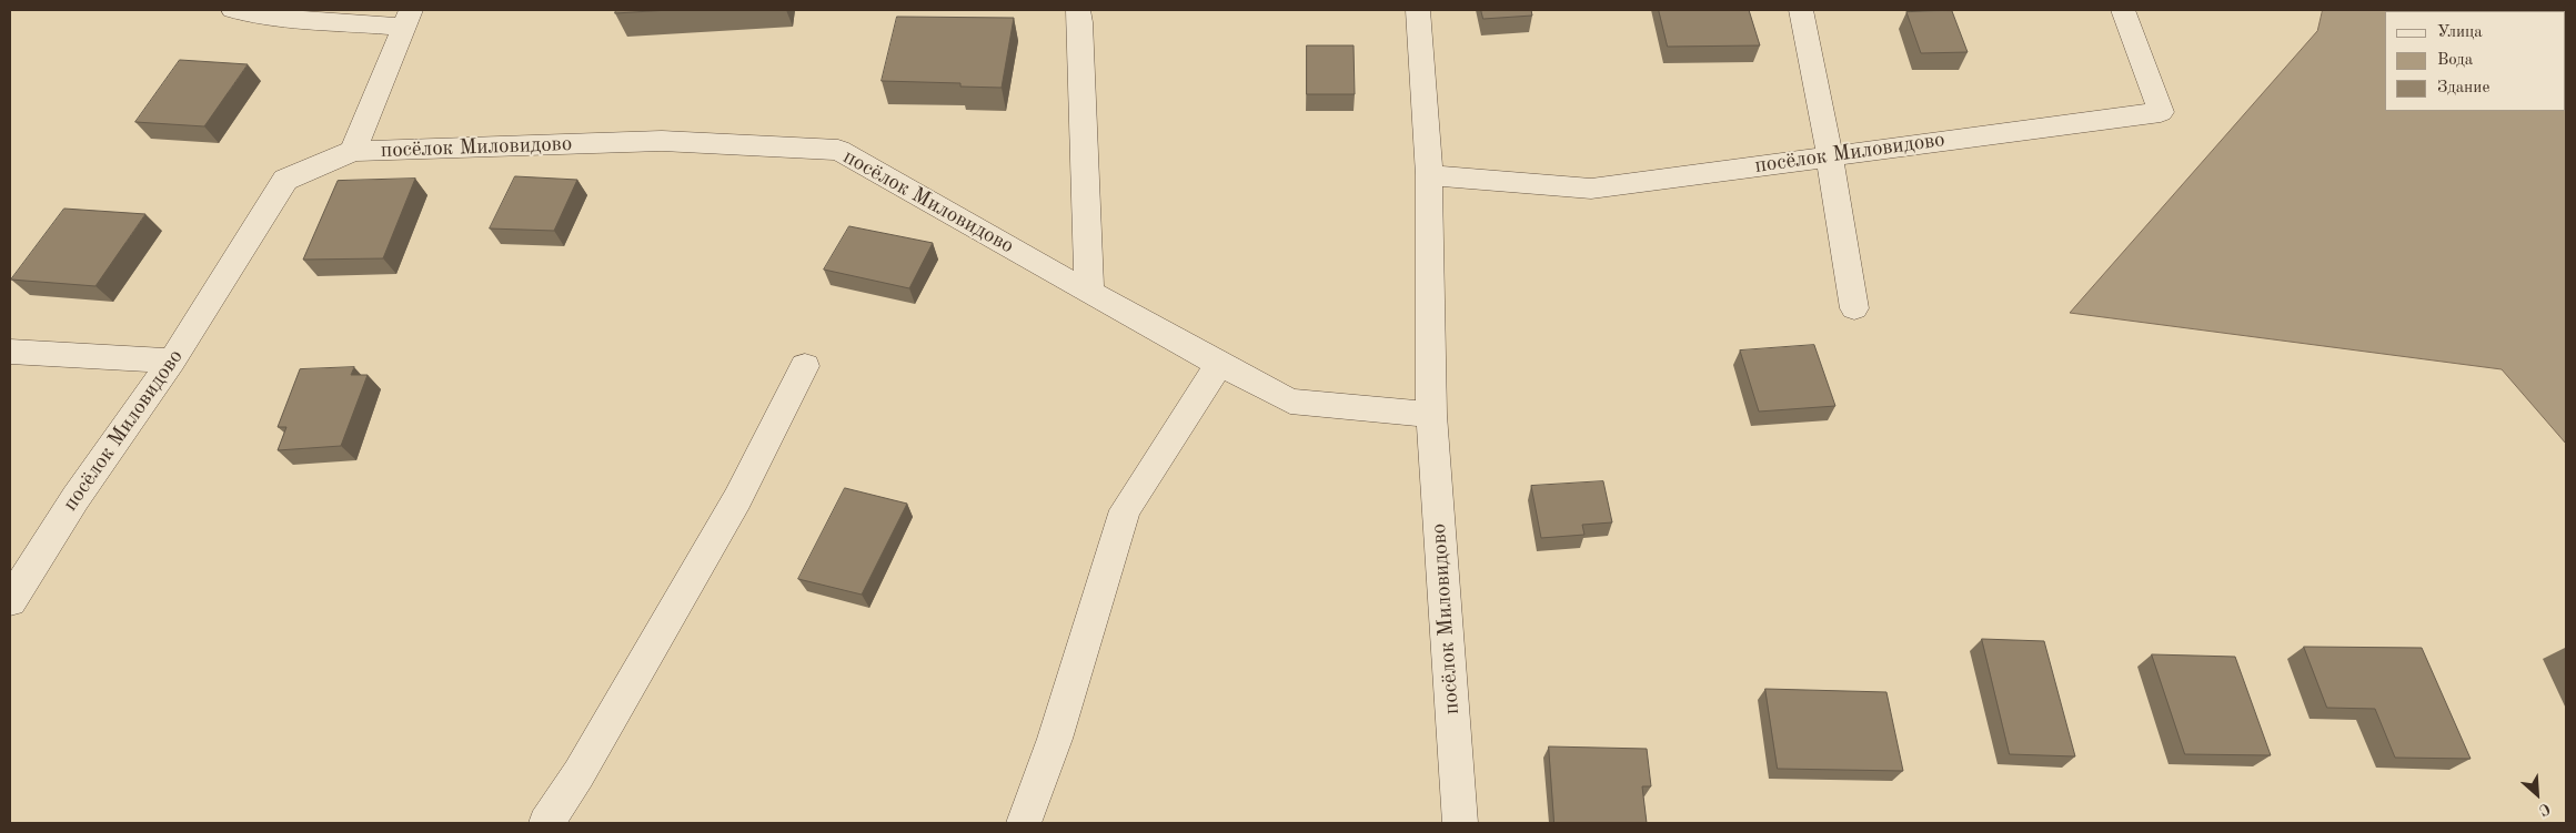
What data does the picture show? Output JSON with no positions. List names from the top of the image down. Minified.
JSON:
{"streets":{"street":["посёлок Миловидово"]},"legend":["Улица","Вода","Здание"],"north":"bottom right"}
